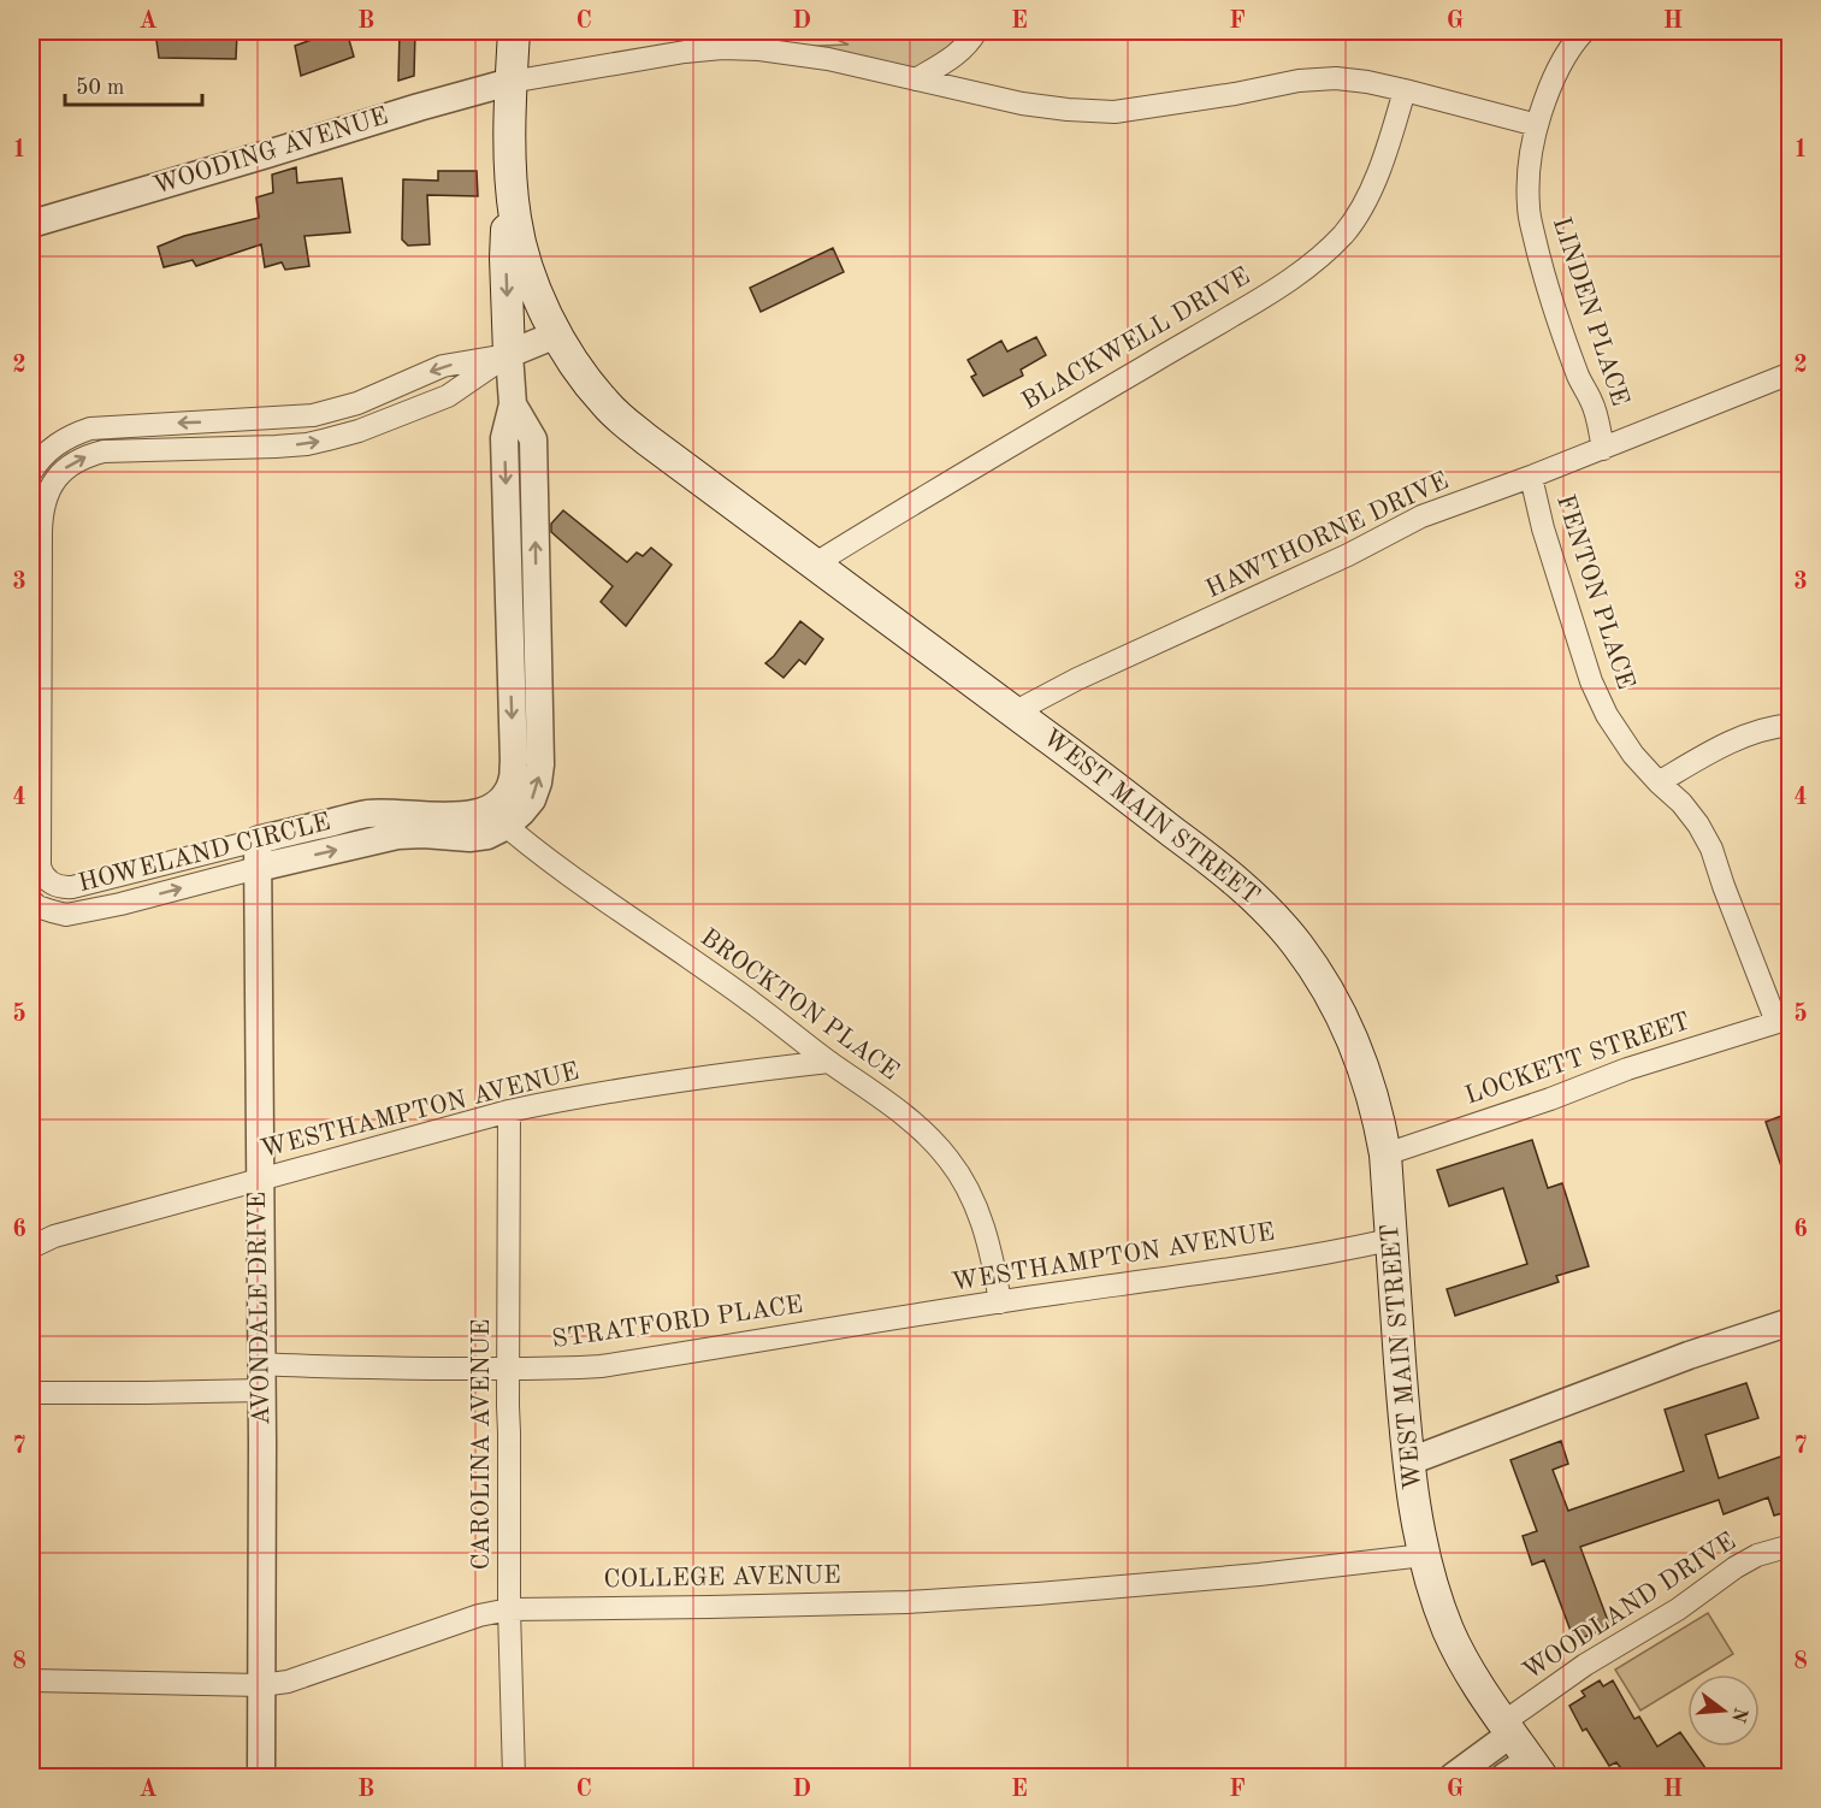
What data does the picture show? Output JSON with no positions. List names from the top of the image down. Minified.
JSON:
{"streets":{"main road":["WEST MAIN STREET"],"street":["WOODING AVENUE","LINDEN PLACE","BLACKWELL DRIVE","HAWTHORNE DRIVE","FENTON PLACE","HOWELAND CIRCLE","BROCKTON PLACE","LOCKETT STREET","WESTHAMPTON AVENUE","AVONDALE DRIVE","STRATFORD PLACE","CAROLINA AVENUE","COLLEGE AVENUE","WOODLAND DRIVE"]},"crossings":[["WOODING AVENUE","WEST MAIN STREET"],["LINDEN PLACE","HAWTHORNE DRIVE"],["BLACKWELL DRIVE","WEST MAIN STREET"],["HAWTHORNE DRIVE","FENTON PLACE"],["HAWTHORNE DRIVE","WEST MAIN STREET"],["FENTON PLACE","LOCKETT STREET"],["WEST MAIN STREET","HOWELAND CIRCLE"],["WEST MAIN STREET","LOCKETT STREET"],["WEST MAIN STREET","WESTHAMPTON AVENUE"],["WEST MAIN STREET","COLLEGE AVENUE"],["WEST MAIN STREET","WOODLAND DRIVE"],["HOWELAND CIRCLE","BROCKTON PLACE"],["HOWELAND CIRCLE","AVONDALE DRIVE"],["BROCKTON PLACE","WESTHAMPTON AVENUE"],["WESTHAMPTON AVENUE","AVONDALE DRIVE"],["WESTHAMPTON AVENUE","STRATFORD PLACE"],["WESTHAMPTON AVENUE","CAROLINA AVENUE"],["AVONDALE DRIVE","STRATFORD PLACE"],["AVONDALE DRIVE","COLLEGE AVENUE"],["STRATFORD PLACE","CAROLINA AVENUE"],["CAROLINA AVENUE","COLLEGE AVENUE"]],"scale_bar":"50 m","north":"right","grid":{"columns":["A","B","C","D","E","F","G","H"],"rows":["1","2","3","4","5","6","7","8"]}}
